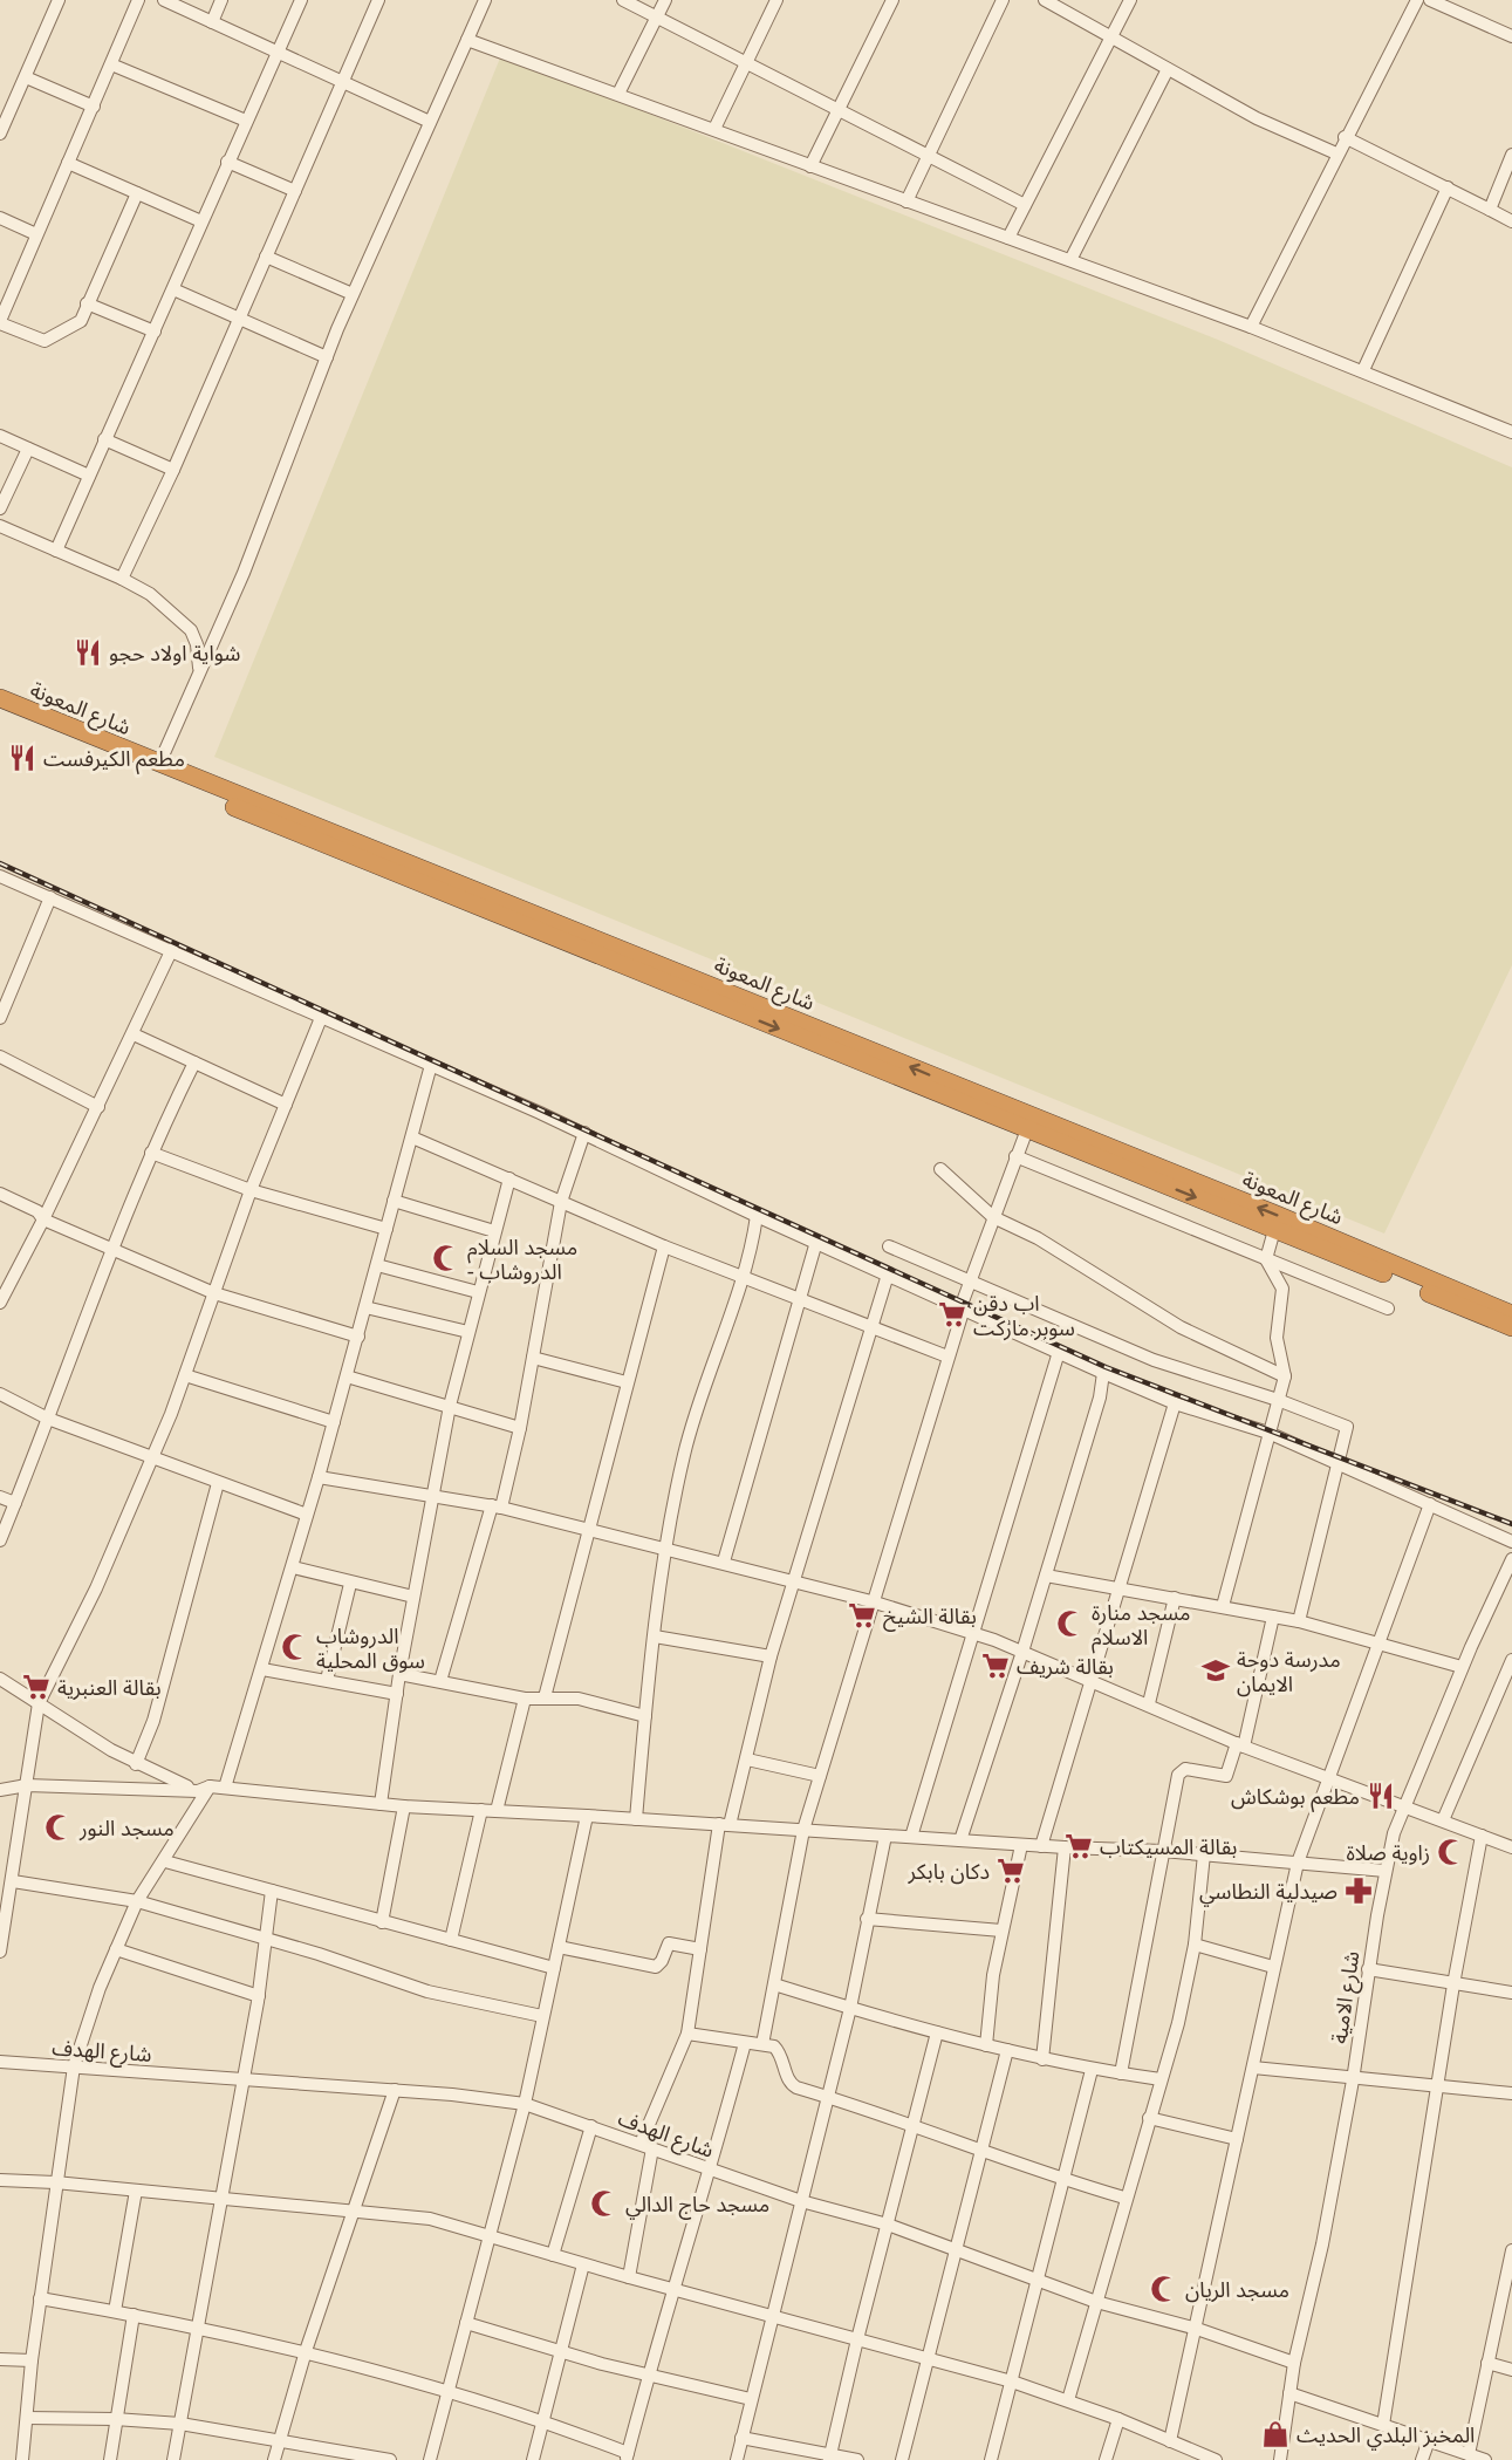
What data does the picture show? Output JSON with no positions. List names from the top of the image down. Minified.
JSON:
{"streets":{"highway":["شارع المعونة"],"street":["شارع الامية","شارع الهدف"]},"crossings":[["شارع الامية","شارع الهدف"]],"places":{"restaurant":["شواية اولاد حجو","مطعم الكيرفست","مطعم بوشكاش"],"mosque":["مسجد السلام - الدروشاب","مسجد منارة الاسلام","الدروشاب سوق المحلية","مسجد النور","زاوية صلاة","مسجد حاج الدالي","مسجد الريان"],"supermarket":["اب دقن سوبر ماركت","بقالة الشيخ","بقالة شريف","بقالة العنبرية","بقالة المسيكتاب","دكان بابكر"],"school or university":["مدرسة دوحة الايمان"],"pharmacy":["صيدلية النطاسي"],"shop":["المخبز البلدي الحديث"]}}
